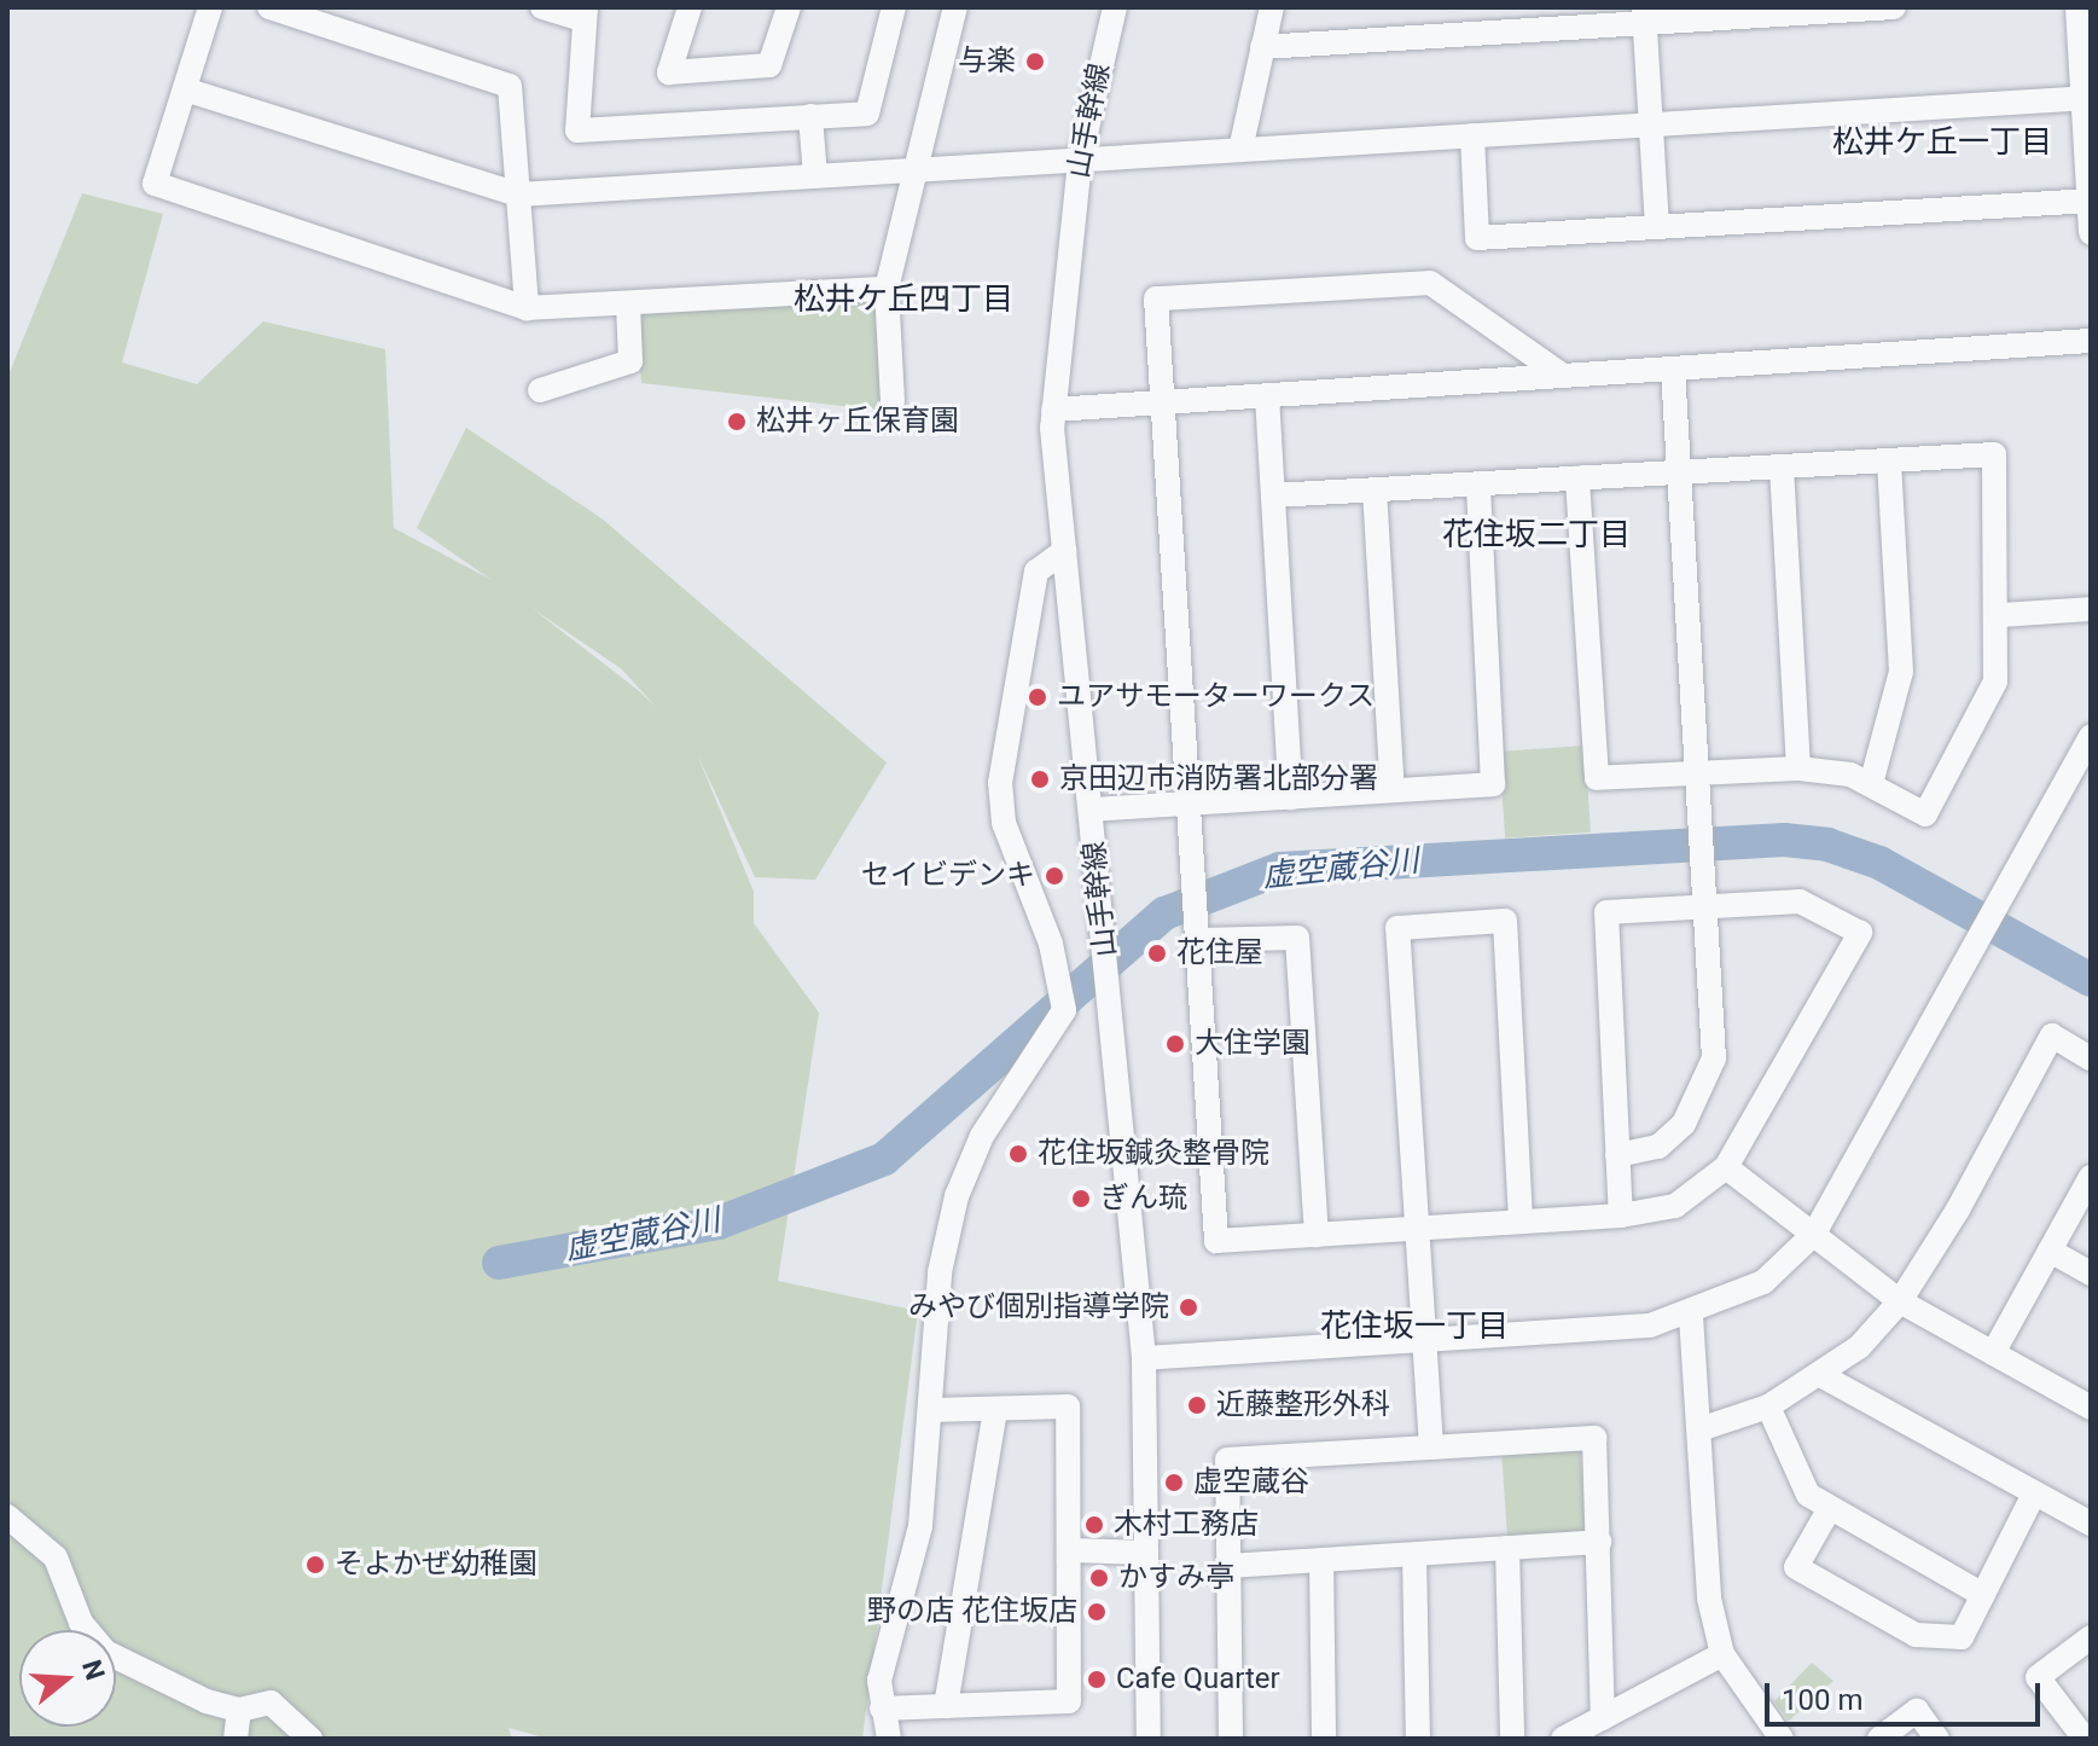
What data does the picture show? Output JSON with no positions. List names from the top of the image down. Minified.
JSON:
{"streets":{"street":["山手幹線"]},"districts":["松井ケ丘一丁目","松井ケ丘四丁目","花住坂二丁目","花住坂一丁目"],"water":["虚空蔵谷川"],"places":["与楽","松井ヶ丘保育園","ユアサモーターワークス","京田辺市消防署北部分署","セイビデンキ","花住屋","大住学園","花住坂鍼灸整骨院","ぎん琉","みやび個別指導学院","近藤整形外科","虚空蔵谷","木村工務店","そよかぜ幼稚園","かすみ亭","野の店 花住坂店","Cafe Quarter"],"scale_bar":"100 m","north":"right"}
